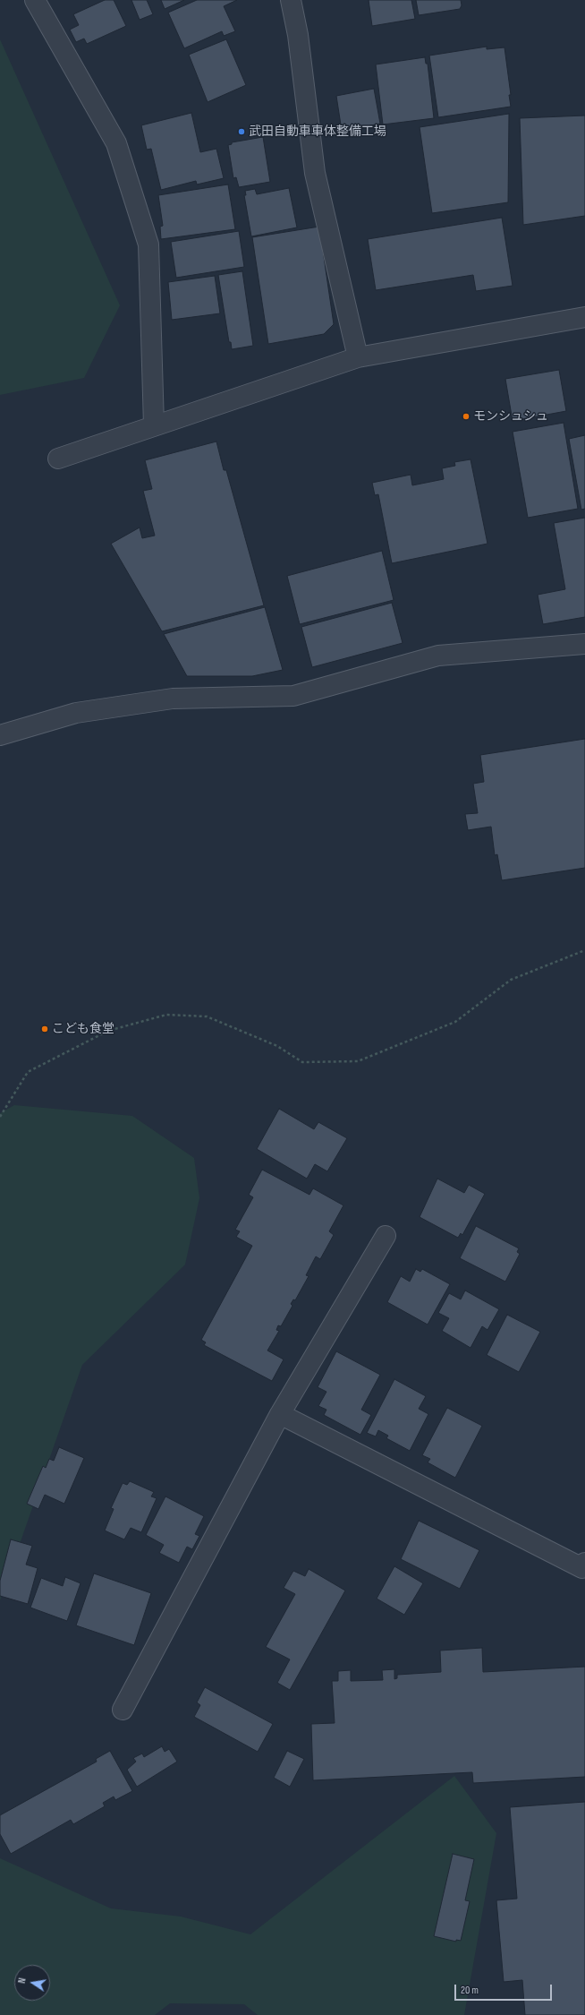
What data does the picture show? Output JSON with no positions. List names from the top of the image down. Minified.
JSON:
{"places":["武田自動車車体整備工場","モンシュシュ","こども食堂"],"scale_bar":"20 m","north":"left"}
